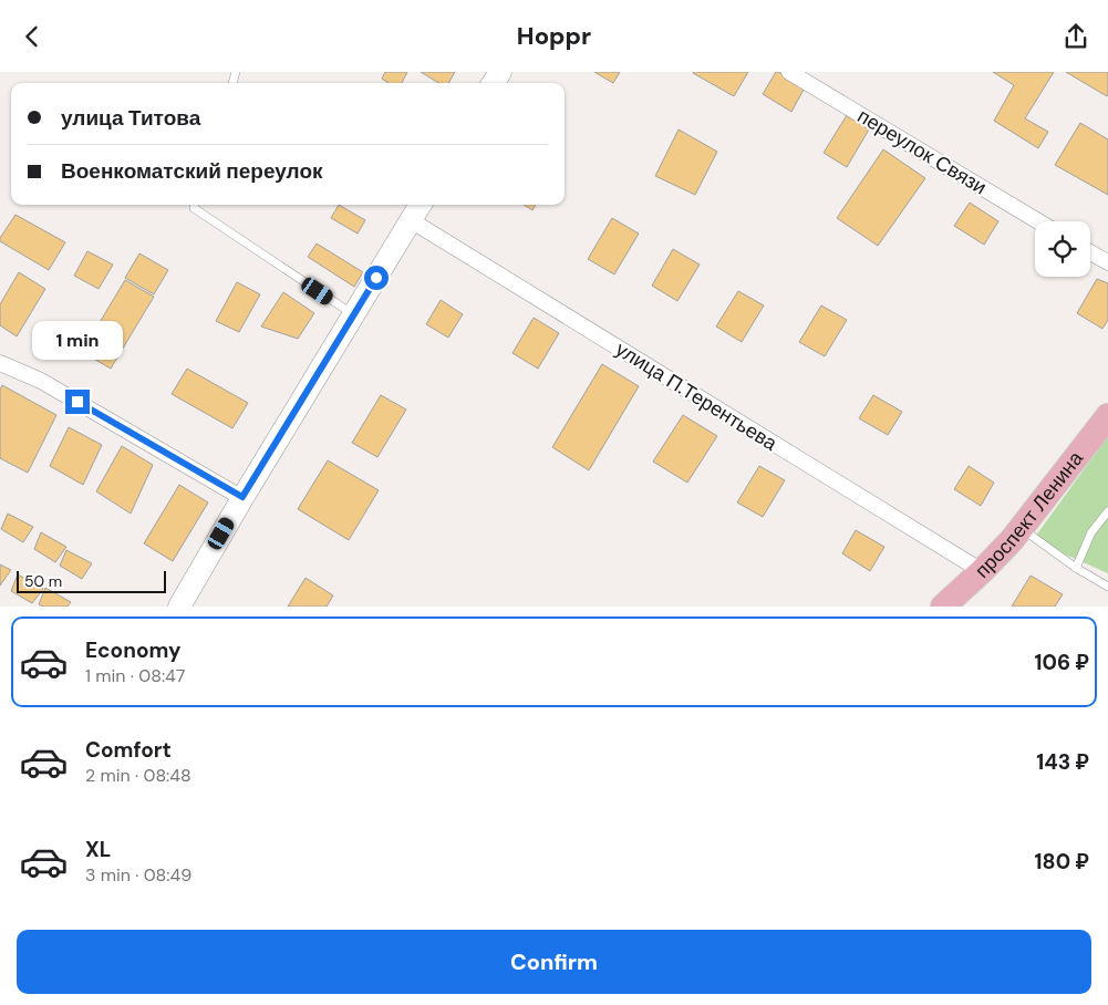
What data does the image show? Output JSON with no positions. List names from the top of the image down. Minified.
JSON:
{"streets":{"main road":["проспект Ленина"],"street":["переулок Связи","улица П.Терентьева"]},"crossings":[["улица П.Терентьева","проспект Ленина"]],"scale_bar":"50 m","page":{"header":"Hoppr","banner":["улица Титова","Военкоматский переулок"],"bubble":"1 min","scale":"50 m","list":[{"name":"Economy","note":"1 min · 08:47","value":"106 ₽"},{"name":"Comfort","note":"2 min · 08:48","value":"143 ₽"},{"name":"XL","note":"3 min · 08:49","value":"180 ₽"}],"buttons":"Confirm"}}
